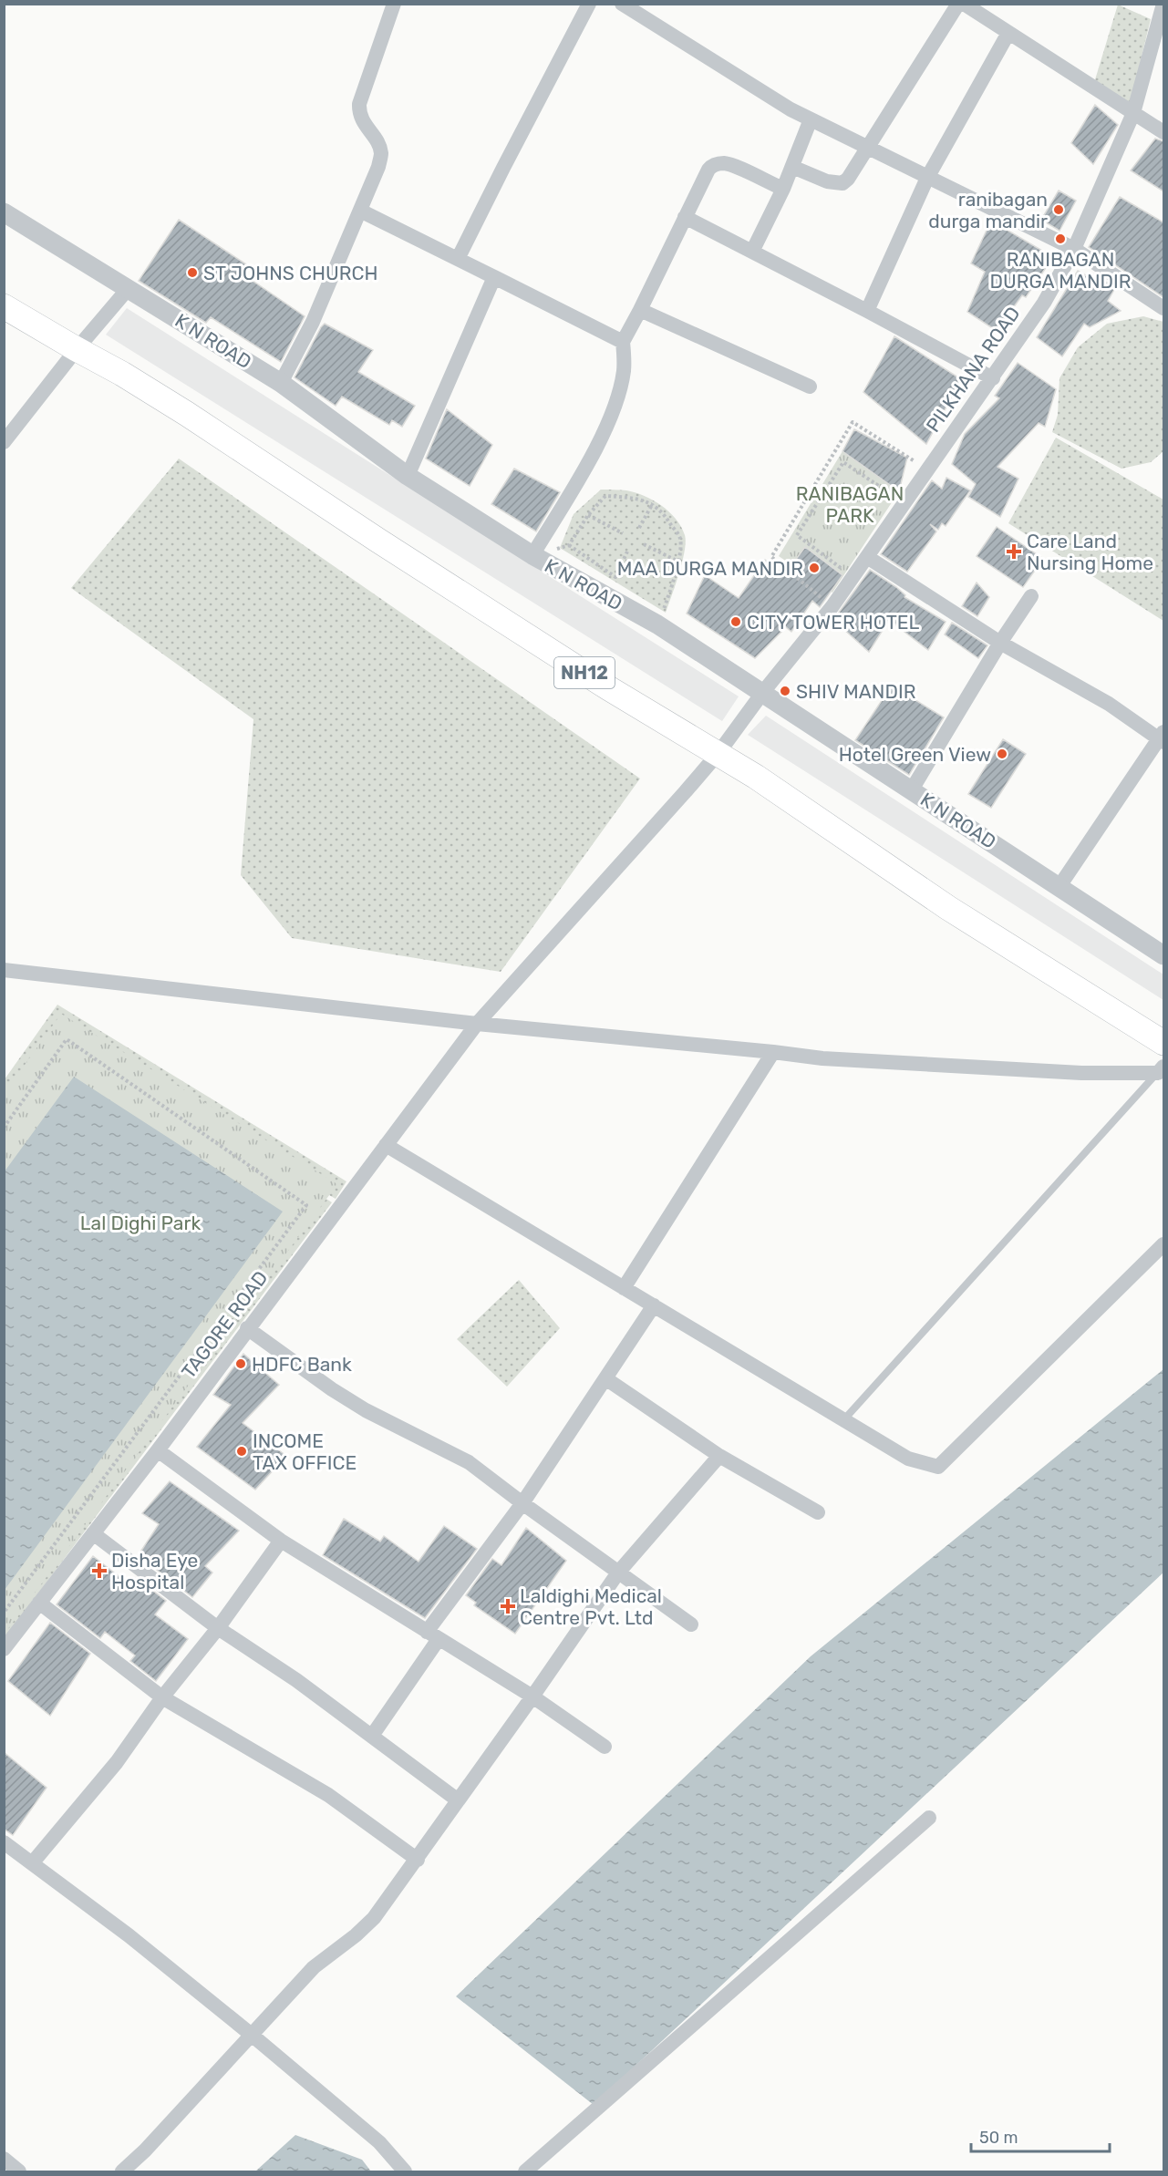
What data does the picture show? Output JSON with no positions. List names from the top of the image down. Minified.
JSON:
{"streets":{"main road":["NH12"],"street":["K N ROAD","PILKHANA ROAD","TAGORE ROAD"]},"crossings":[["K N ROAD","PILKHANA ROAD"],["PILKHANA ROAD","NH12"],["PILKHANA ROAD","TAGORE ROAD"],["NH12","TAGORE ROAD"]],"parks":["RANIBAGAN PARK","Lal Dighi Park"],"places":{"other":["ranibagan durga mandir","RANIBAGAN DURGA MANDIR","ST JOHNS CHURCH","MAA DURGA MANDIR","CITY TOWER HOTEL","SHIV MANDIR","Hotel Green View","HDFC Bank","INCOME TAX OFFICE"],"health":["Care Land Nursing Home","Disha Eye Hospital","Laldighi Medical Centre Pvt. Ltd"]},"scale_bar":"50 m"}
